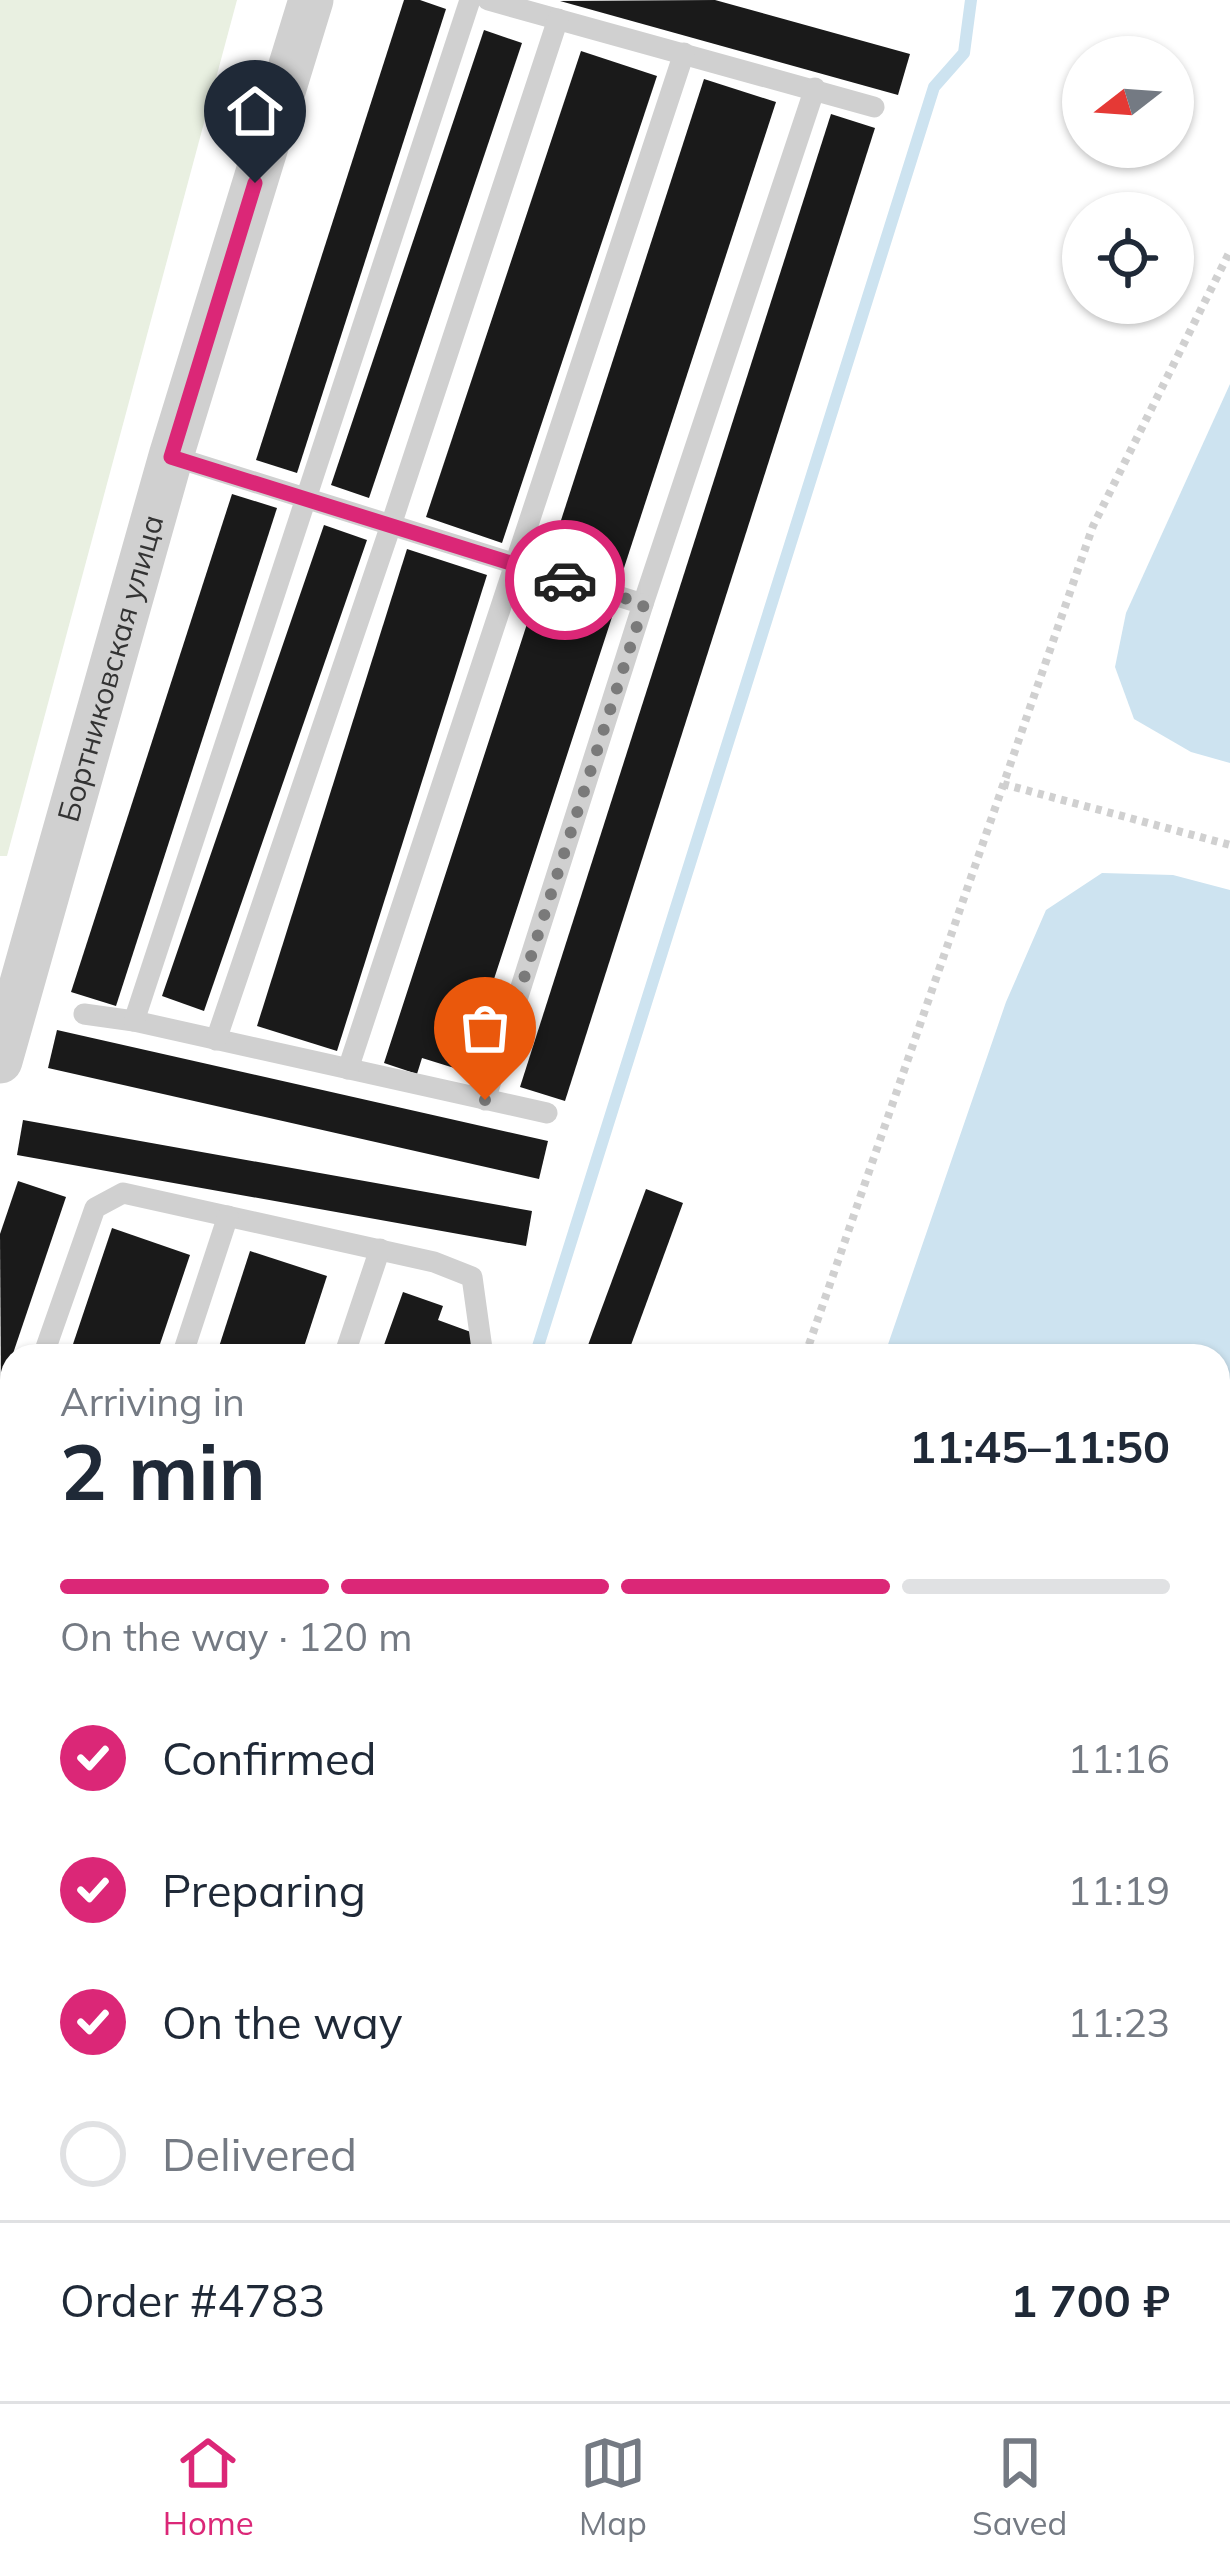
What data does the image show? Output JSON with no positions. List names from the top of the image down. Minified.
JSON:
{"streets":{"street":["Бортниковская улица"]},"north":"left","page":{"heading":["2 min","Arriving in","11:45–11:50"],"panel":["Order #4783","1 700 ₽"],"bar":"On the way · 120 m","list":[["Confirmed","11:16"],["Preparing","11:19"],["On the way","11:23"],"Delivered"],"tabs":["Home","Map","Saved"]}}
